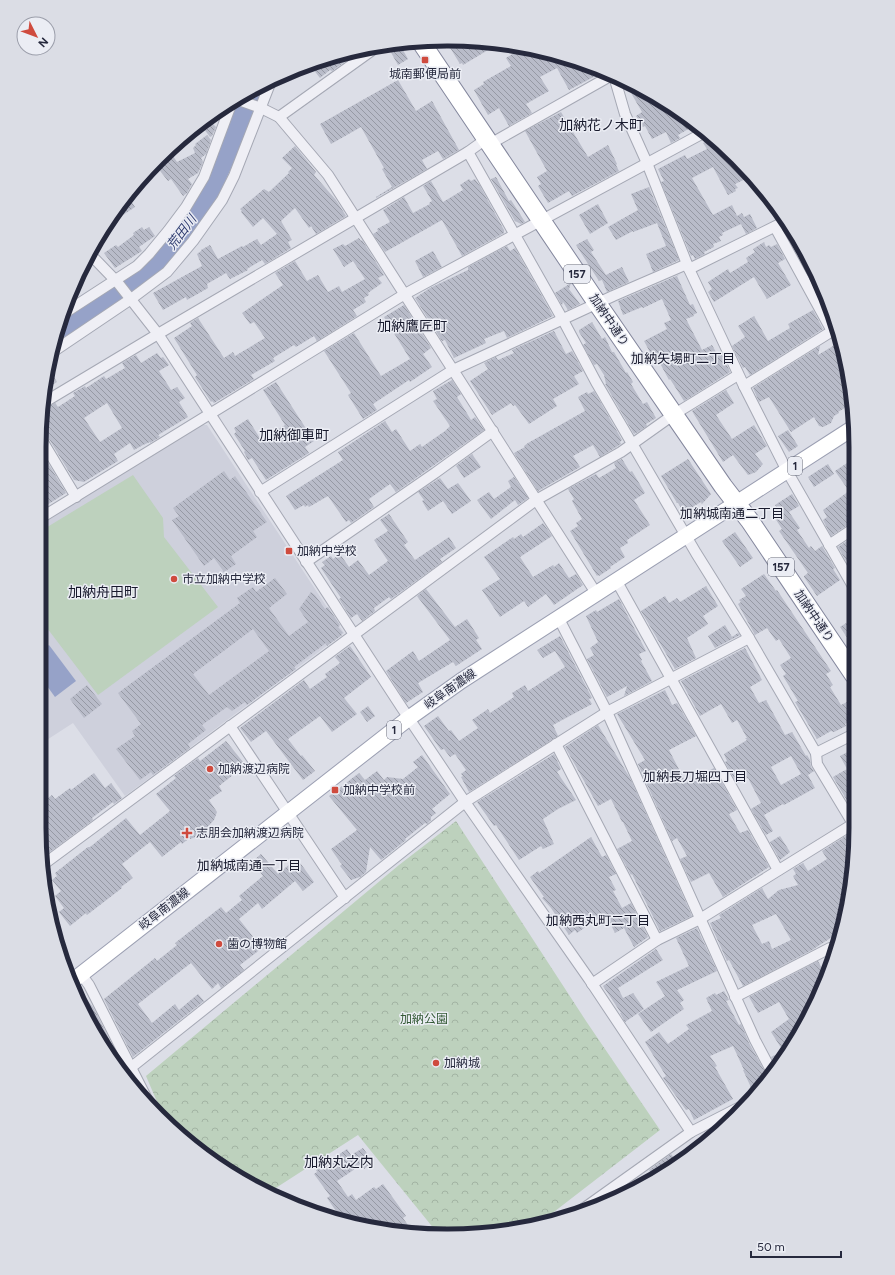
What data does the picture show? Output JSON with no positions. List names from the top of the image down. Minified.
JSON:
{"streets":{"highway":["157","加納中通り"],"main road":["1","岐阜南濃線"]},"crossings":[["加納中通り","岐阜南濃線"]],"districts":["加納花ノ木町","加納鷹匠町","加納矢場町二丁目","加納御車町","加納城南通二丁目","加納舟田町","加納長刀堀四丁目","加納城南通一丁目","加納西丸町二丁目","加納丸之内"],"water":["荒田川"],"parks":["加納公園"],"places":{"transit":["城南郵便局前","加納中学校","加納中学校前"],"other":["市立加納中学校","加納渡辺病院","歯の博物館","加納城"],"health":["志朋会加納渡辺病院"]},"scale_bar":"50 m","north":"bottom right"}
